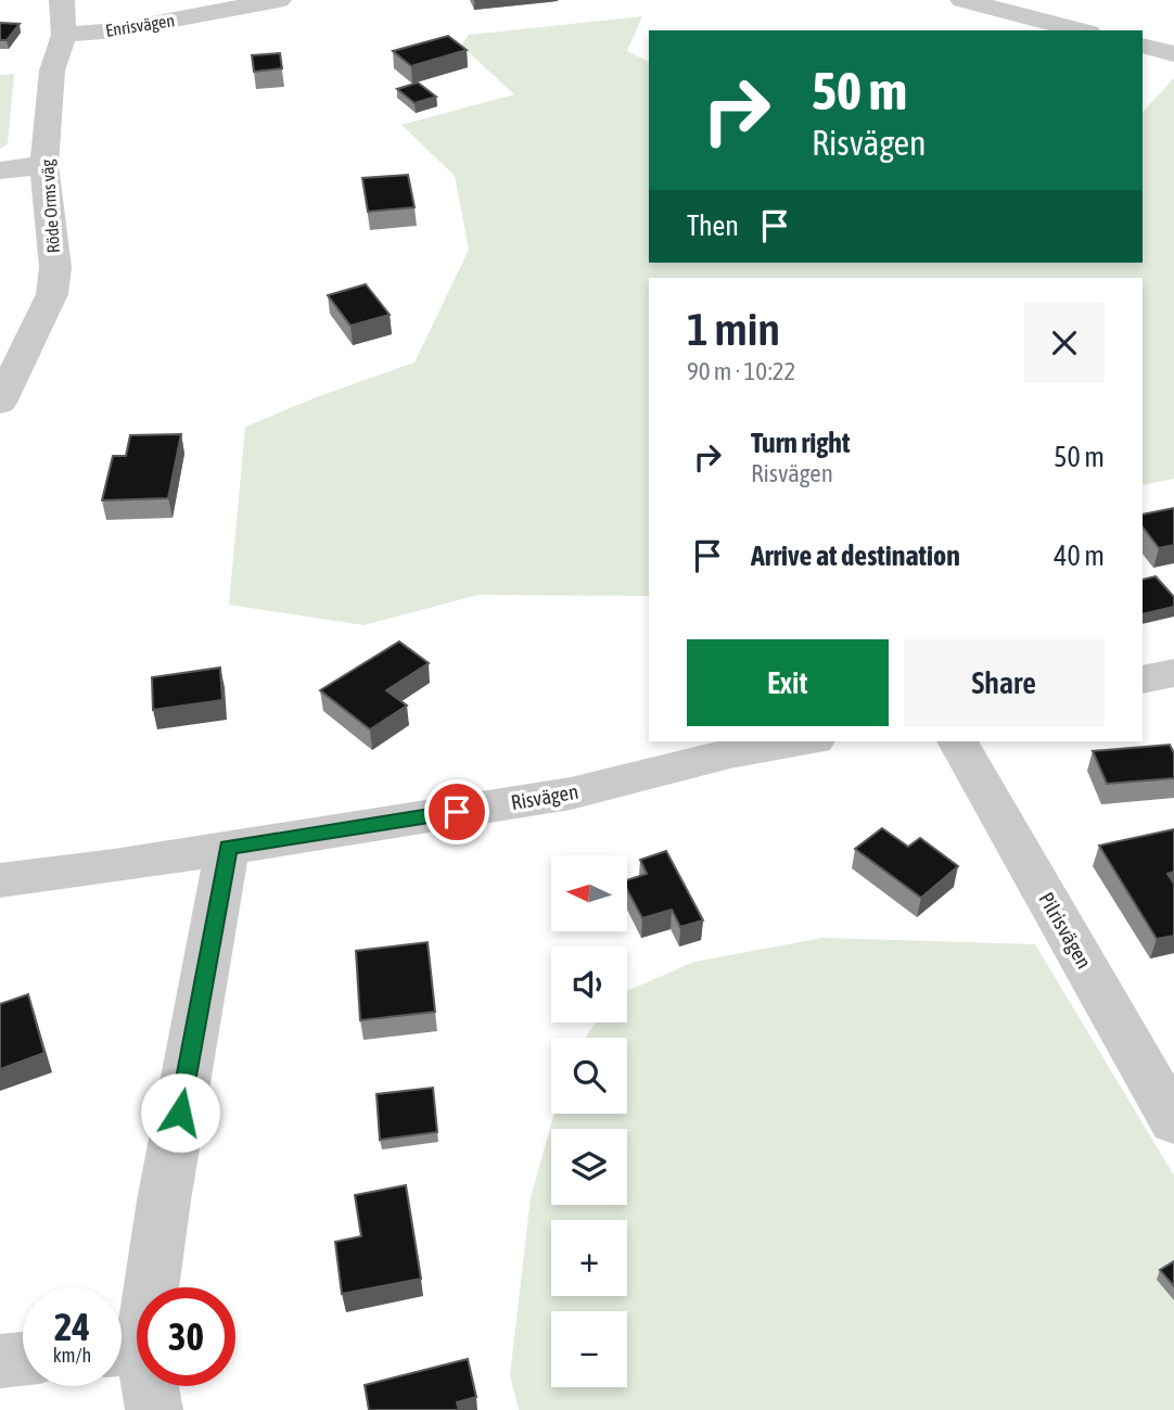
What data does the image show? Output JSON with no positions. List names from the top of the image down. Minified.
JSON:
{"streets":{"street":["Enrisvägen","Röde Orms väg","Risvägen","Pilrisvägen"]},"crossings":[["Enrisvägen","Röde Orms väg"]],"north":"left","page":{"turn":["50 m","Risvägen"],"then":"Then","heading":["1 min","90 m · 10:22"],"list":[{"name":"Turn right","note":"Risvägen","value":"50 m"},{"name":"Arrive at destination","value":"40 m"}],"buttons":["Exit","Share"],"map_buttons":["+","−"],"speed":"24 km/h","limit":"30"}}
